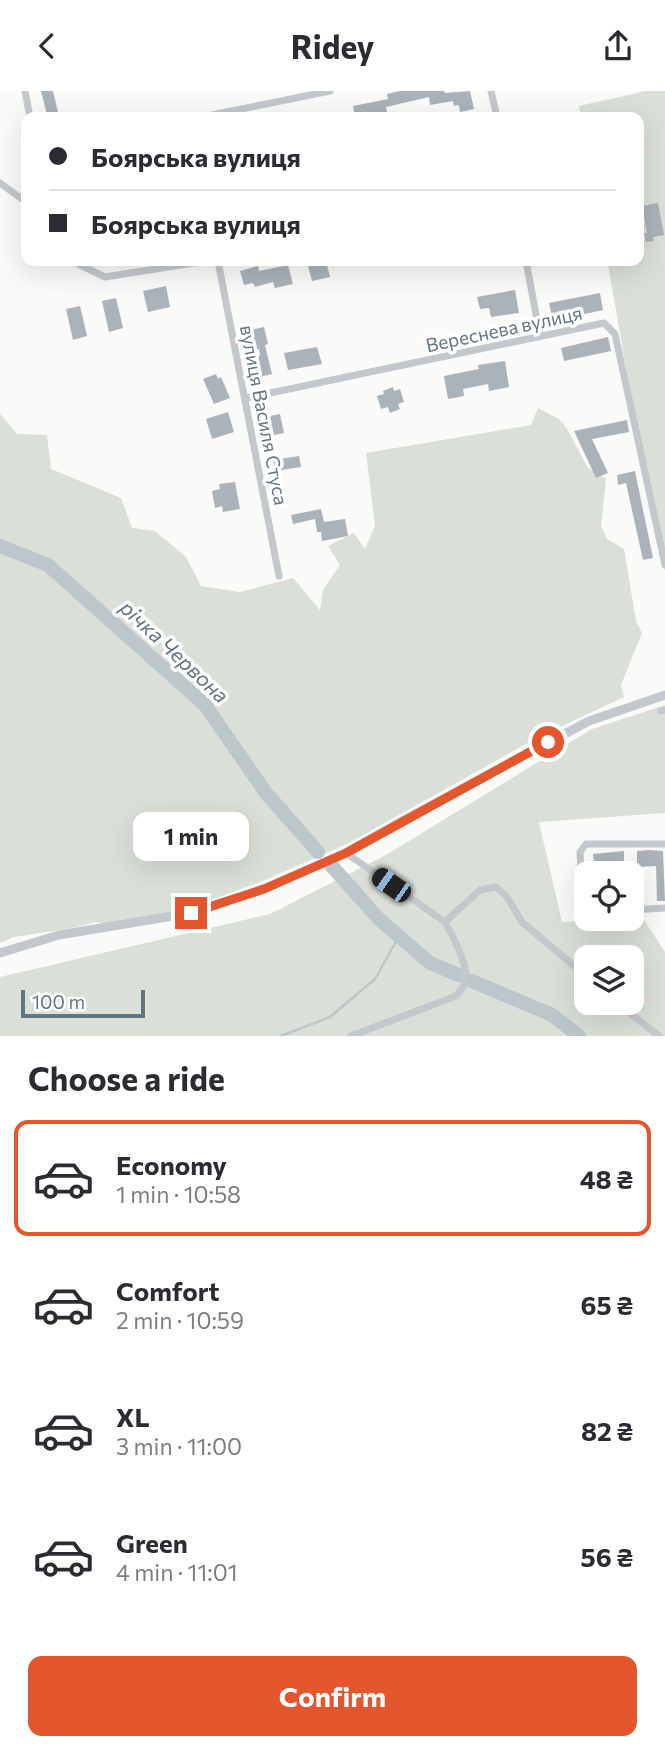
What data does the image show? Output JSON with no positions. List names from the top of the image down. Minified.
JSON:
{"streets":{"street":["Вереснева вулиця","вулиця Василя Стуса"]},"crossings":[["Вереснева вулиця","вулиця Василя Стуса"]],"water":["річка Червона"],"scale_bar":"100 m","page":{"header":"Ridey","banner":["Боярська вулиця","Боярська вулиця"],"bubble":"1 min","scale":"100 m","heading":"Choose a ride","list":[{"name":"Economy","note":"1 min · 10:58","value":"48 ₴"},{"name":"Comfort","note":"2 min · 10:59","value":"65 ₴"},{"name":"XL","note":"3 min · 11:00","value":"82 ₴"},{"name":"Green","note":"4 min · 11:01","value":"56 ₴"}],"buttons":"Confirm"}}
